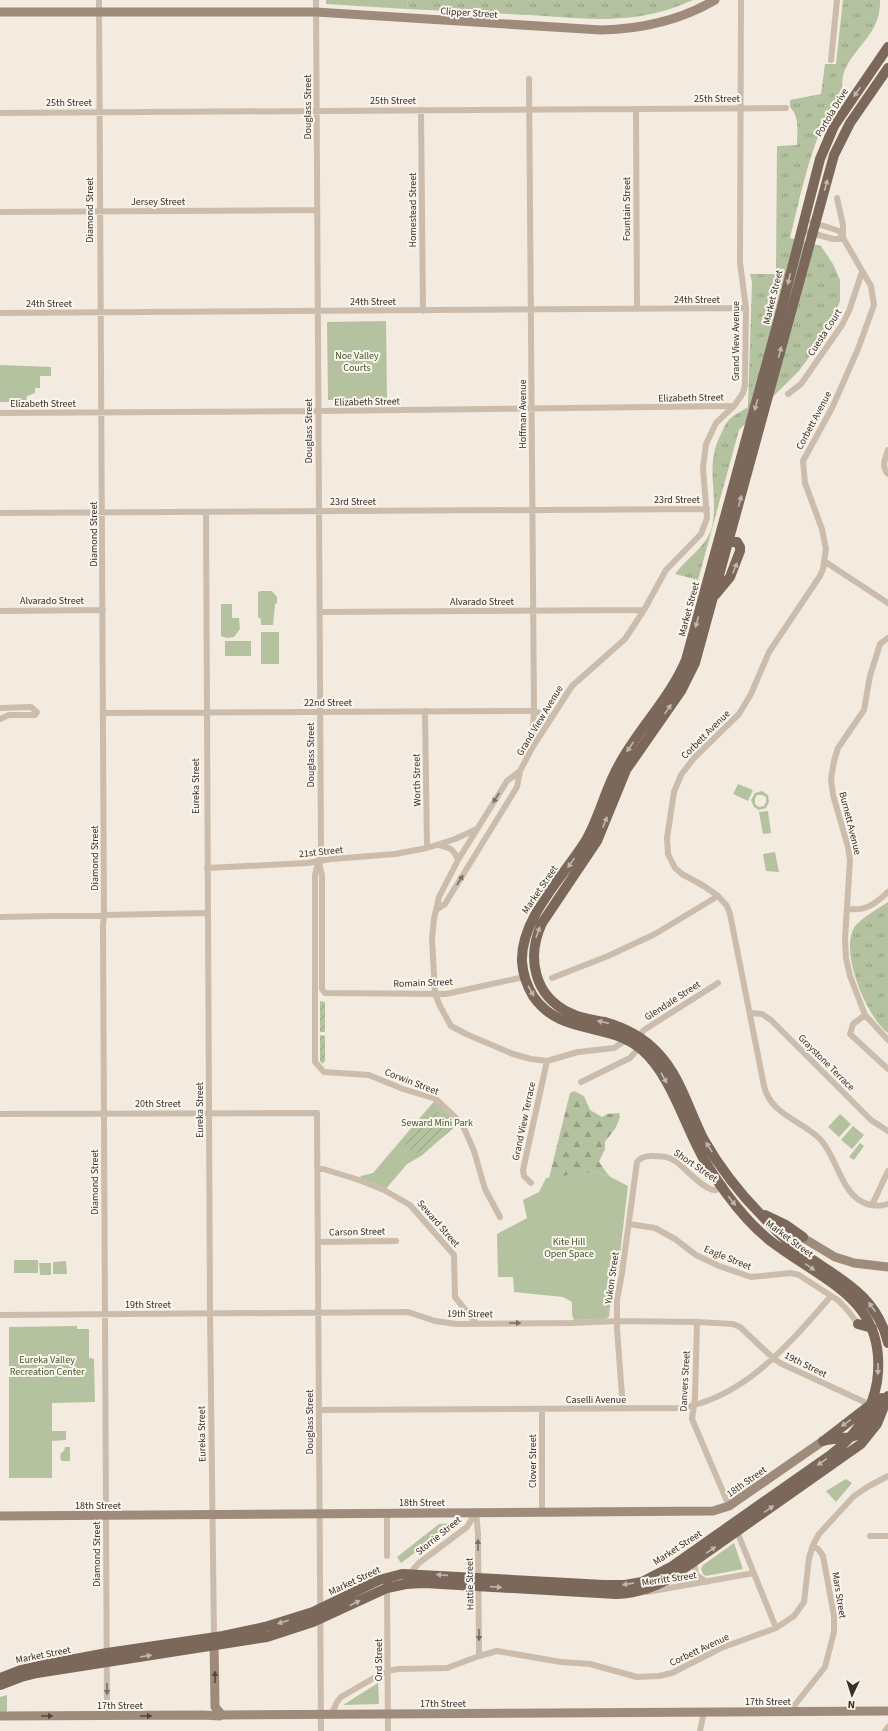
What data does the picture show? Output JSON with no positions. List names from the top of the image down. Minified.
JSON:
{"streets":{"main road":["Portola Drive","Market Street"],"street":["Clipper Street","25th Street","Douglass Street","Jersey Street","Fountain Street","Diamond Street","Homestead Street","24th Street","Cuesta Court","Grand View Avenue","Elizabeth Street","Hoffman Avenue","Corbett Avenue","23rd Street","Alvarado Street","22nd Street","Worth Street","Eureka Street","Burnett Avenue","21st Street","Romain Street","Glendale Street","Graystone Terrace","Corwin Street","20th Street","Grand View Terrace","Short Street","Seward Street","Carson Street","Eagle Street","Yukon Street","19th Street","Danvers Street","Caselli Avenue","Clover Street","18th Street","Storrie Street","Merritt Street","Hattie Street","Mars Street","Ord Street","17th Street"]},"crossings":[["Clipper Street","Douglass Street"],["Clipper Street","Diamond Street"],["25th Street","Douglass Street"],["25th Street","Fountain Street"],["25th Street","Diamond Street"],["25th Street","Homestead Street"],["25th Street","Grand View Avenue"],["25th Street","Hoffman Avenue"],["Douglass Street","Jersey Street"],["Douglass Street","Market Street"],["Douglass Street","24th Street"],["Douglass Street","Elizabeth Street"],["Douglass Street","23rd Street"],["Douglass Street","Alvarado Street"],["Douglass Street","22nd Street"],["Douglass Street","21st Street"],["Douglass Street","Romain Street"],["Douglass Street","Corwin Street"],["Douglass Street","20th Street"],["Douglass Street","Seward Street"],["Douglass Street","Carson Street"],["Douglass Street","19th Street"],["Douglass Street","Caselli Avenue"],["Douglass Street","18th Street"],["Douglass Street","17th Street"],["Portola Drive","Market Street"],["Jersey Street","Diamond Street"],["Fountain Street","24th Street"],["Diamond Street","Market Street"],["Diamond Street","24th Street"],["Diamond Street","Elizabeth Street"],["Diamond Street","23rd Street"],["Diamond Street","Alvarado Street"],["Diamond Street","22nd Street"],["Diamond Street","20th Street"],["Diamond Street","19th Street"],["Diamond Street","18th Street"],["Diamond Street","17th Street"],["Homestead Street","24th Street"],["Market Street","Grand View Avenue"],["Market Street","Eureka Street"],["Market Street","Romain Street"],["Market Street","Glendale Street"],["Market Street","Short Street"],["Market Street","19th Street"],["Market Street","Storrie Street"],["Market Street","Merritt Street"],["Market Street","Hattie Street"],["Market Street","Ord Street"],["24th Street","Grand View Avenue"],["24th Street","Hoffman Avenue"],["Cuesta Court","Corbett Avenue"],["Grand View Avenue","Elizabeth Street"],["Grand View Avenue","Hoffman Avenue"],["Grand View Avenue","23rd Street"],["Grand View Avenue","Alvarado Street"],["Grand View Avenue","22nd Street"],["Grand View Avenue","21st Street"],["Grand View Avenue","Romain Street"],["Grand View Avenue","Grand View Terrace"],["Elizabeth Street","Hoffman Avenue"],["Hoffman Avenue","23rd Street"],["Hoffman Avenue","Alvarado Street"],["Hoffman Avenue","22nd Street"],["Corbett Avenue","Graystone Terrace"],["Corbett Avenue","Hattie Street"],["Corbett Avenue","Mars Street"],["Corbett Avenue","Ord Street"],["Corbett Avenue","17th Street"],["23rd Street","Eureka Street"],["22nd Street","Worth Street"],["22nd Street","Eureka Street"],["Worth Street","21st Street"],["Eureka Street","21st Street"],["Eureka Street","20th Street"],["Eureka Street","19th Street"],["Eureka Street","18th Street"],["Short Street","Yukon Street"],["Seward Street","19th Street"],["Eagle Street","Yukon Street"],["Eagle Street","Caselli Avenue"],["Yukon Street","19th Street"],["Yukon Street","Caselli Avenue"],["19th Street","Danvers Street"],["19th Street","Caselli Avenue"],["Danvers Street","Caselli Avenue"],["Danvers Street","18th Street"],["Caselli Avenue","Clover Street"],["Clover Street","18th Street"],["18th Street","Storrie Street"],["18th Street","Hattie Street"],["Storrie Street","Hattie Street"],["Mars Street","17th Street"],["Ord Street","17th Street"]],"parks":["Noe Valley Courts","Seward Mini Park","Kite Hill Open Space","Eureka Valley Recreation Center"],"north":"bottom"}
